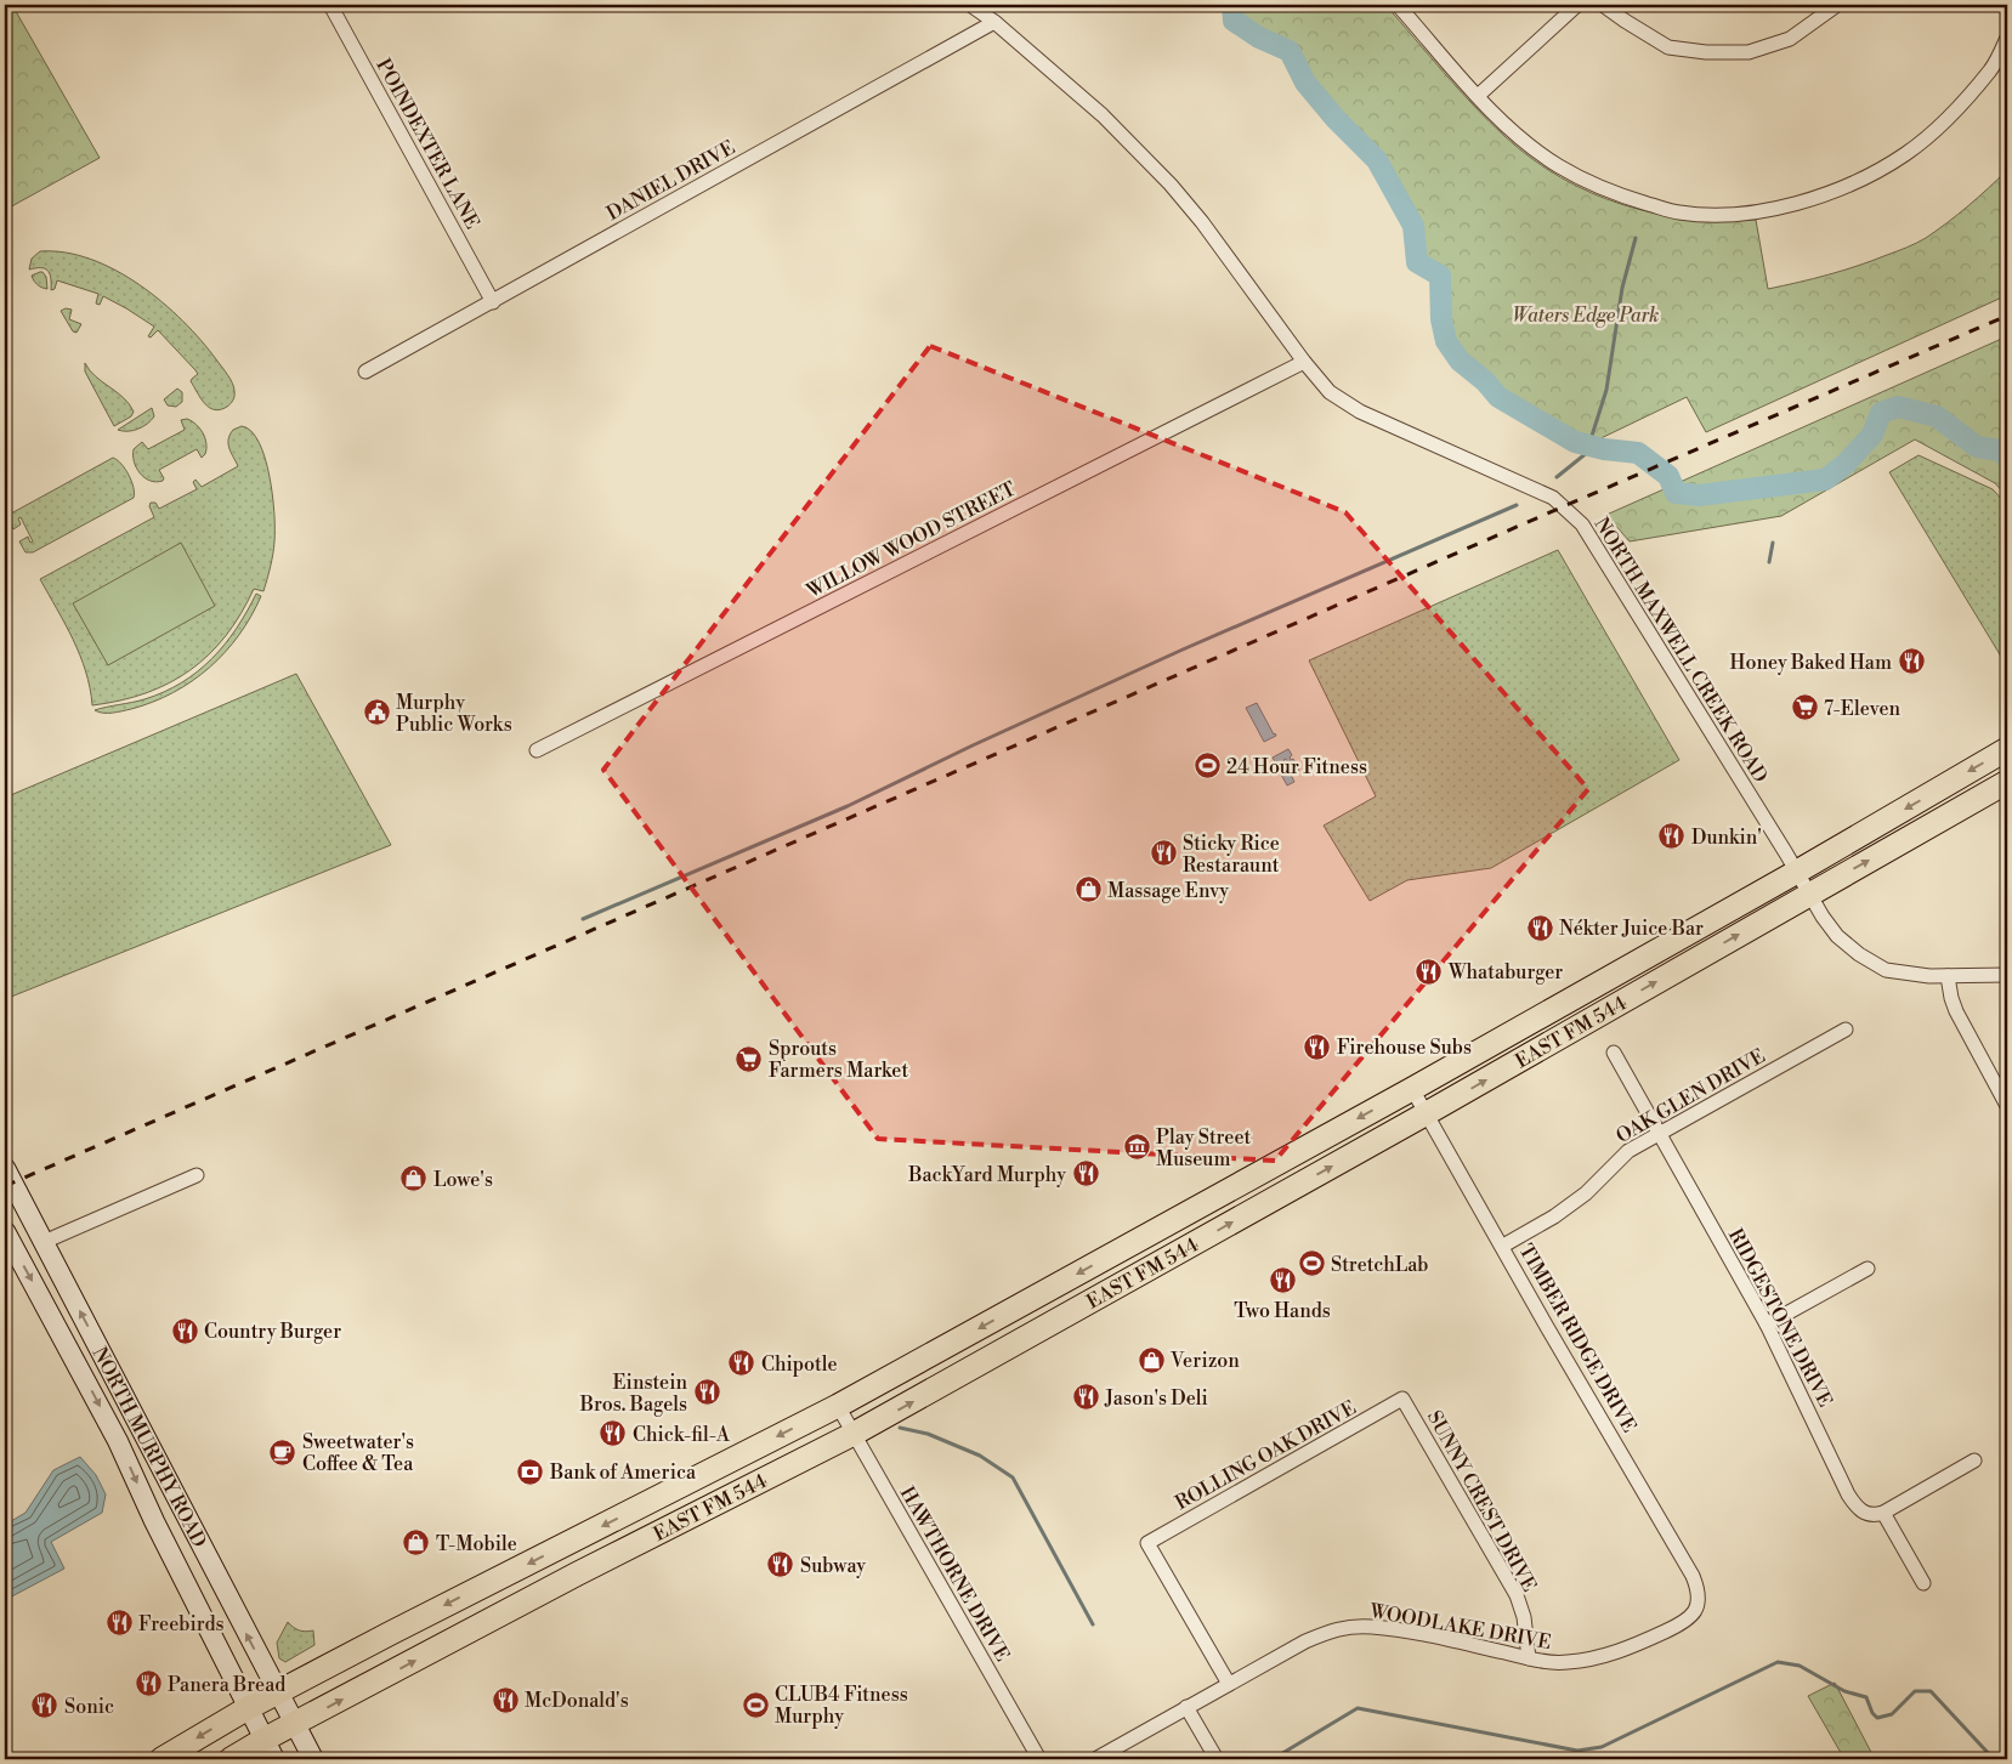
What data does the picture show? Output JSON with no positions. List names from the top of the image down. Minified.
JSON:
{"streets":{"main road":["EAST FM 544","NORTH MURPHY ROAD"],"street":["POINDEXTER LANE","DANIEL DRIVE","WILLOW WOOD STREET","NORTH MAXWELL CREEK ROAD","OAK GLEN DRIVE","RIDGESTONE DRIVE","TIMBER RIDGE DRIVE","ROLLING OAK DRIVE","SUNNY CREST DRIVE","HAWTHORNE DRIVE","WOODLAKE DRIVE"]},"crossings":[["POINDEXTER LANE","DANIEL DRIVE"],["DANIEL DRIVE","NORTH MAXWELL CREEK ROAD"],["WILLOW WOOD STREET","NORTH MAXWELL CREEK ROAD"],["NORTH MAXWELL CREEK ROAD","EAST FM 544"],["EAST FM 544","TIMBER RIDGE DRIVE"],["EAST FM 544","NORTH MURPHY ROAD"],["EAST FM 544","HAWTHORNE DRIVE"],["OAK GLEN DRIVE","RIDGESTONE DRIVE"],["OAK GLEN DRIVE","TIMBER RIDGE DRIVE"],["TIMBER RIDGE DRIVE","WOODLAKE DRIVE"],["ROLLING OAK DRIVE","SUNNY CREST DRIVE"],["ROLLING OAK DRIVE","WOODLAKE DRIVE"],["SUNNY CREST DRIVE","WOODLAKE DRIVE"]],"parks":["Waters Edge Park"],"places":{"restaurant":["Honey Baked Ham","Dunkin'","Sticky Rice Restaraunt","Nékter Juice Bar","Whataburger","Firehouse Subs","BackYard Murphy","Two Hands","Country Burger","Chipotle","Einstein Bros. Bagels","Jason's Deli","Chick-fil-A","Subway","Freebirds","Panera Bread","McDonald's","Sonic"],"supermarket":["7-Eleven","Sprouts Farmers Market"],"public building":["Murphy Public Works"],"sports":["24 Hour Fitness","StretchLab","CLUB4 Fitness Murphy"],"shop":["Massage Envy","Lowe's","Verizon","T-Mobile"],"museum":["Play Street Museum"],"cafe":["Sweetwater's Coffee & Tea"],"bank":["Bank of America"]}}
